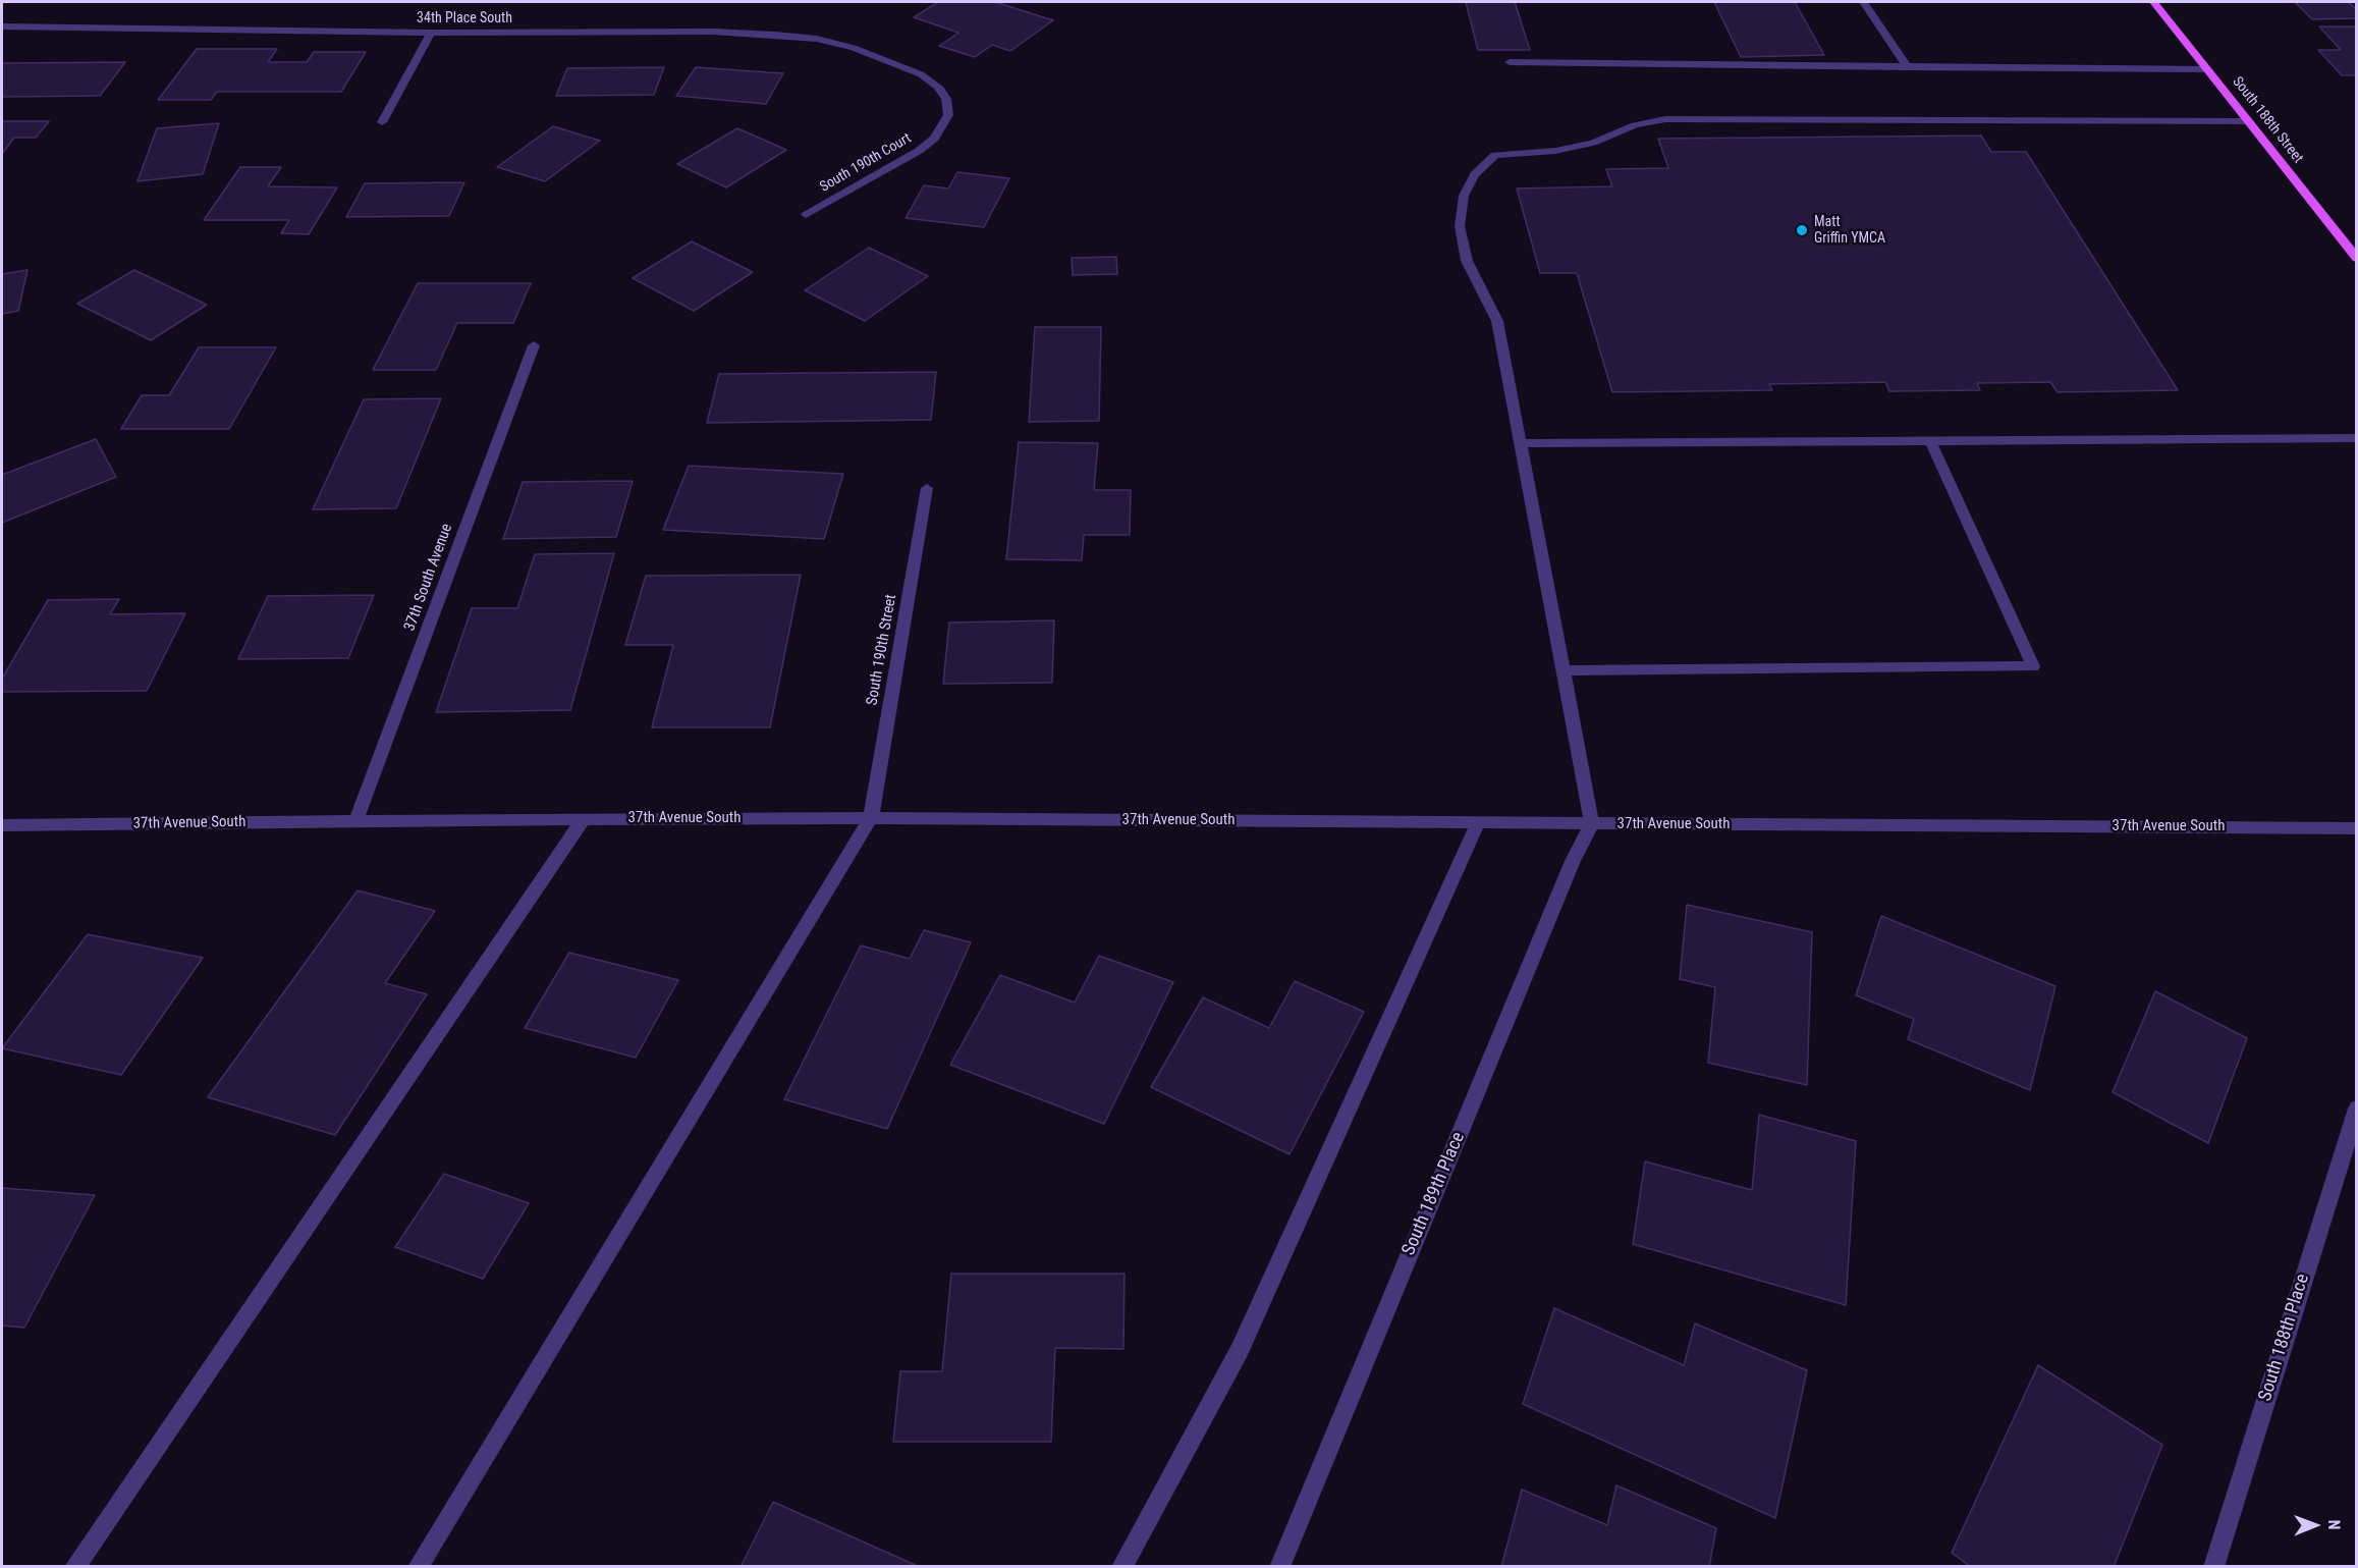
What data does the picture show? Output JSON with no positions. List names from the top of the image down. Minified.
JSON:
{"streets":{"main road":["South 188th Street"],"street":["34th Place South","South 190th Court","37th South Avenue","South 190th Street","37th Avenue South","South 189th Place","South 188th Place"]},"crossings":[["34th Place South","South 190th Court"],["37th South Avenue","37th Avenue South"],["South 190th Street","37th Avenue South"],["37th Avenue South","South 189th Place"]],"places":["Matt Griffin YMCA"],"north":"right"}
